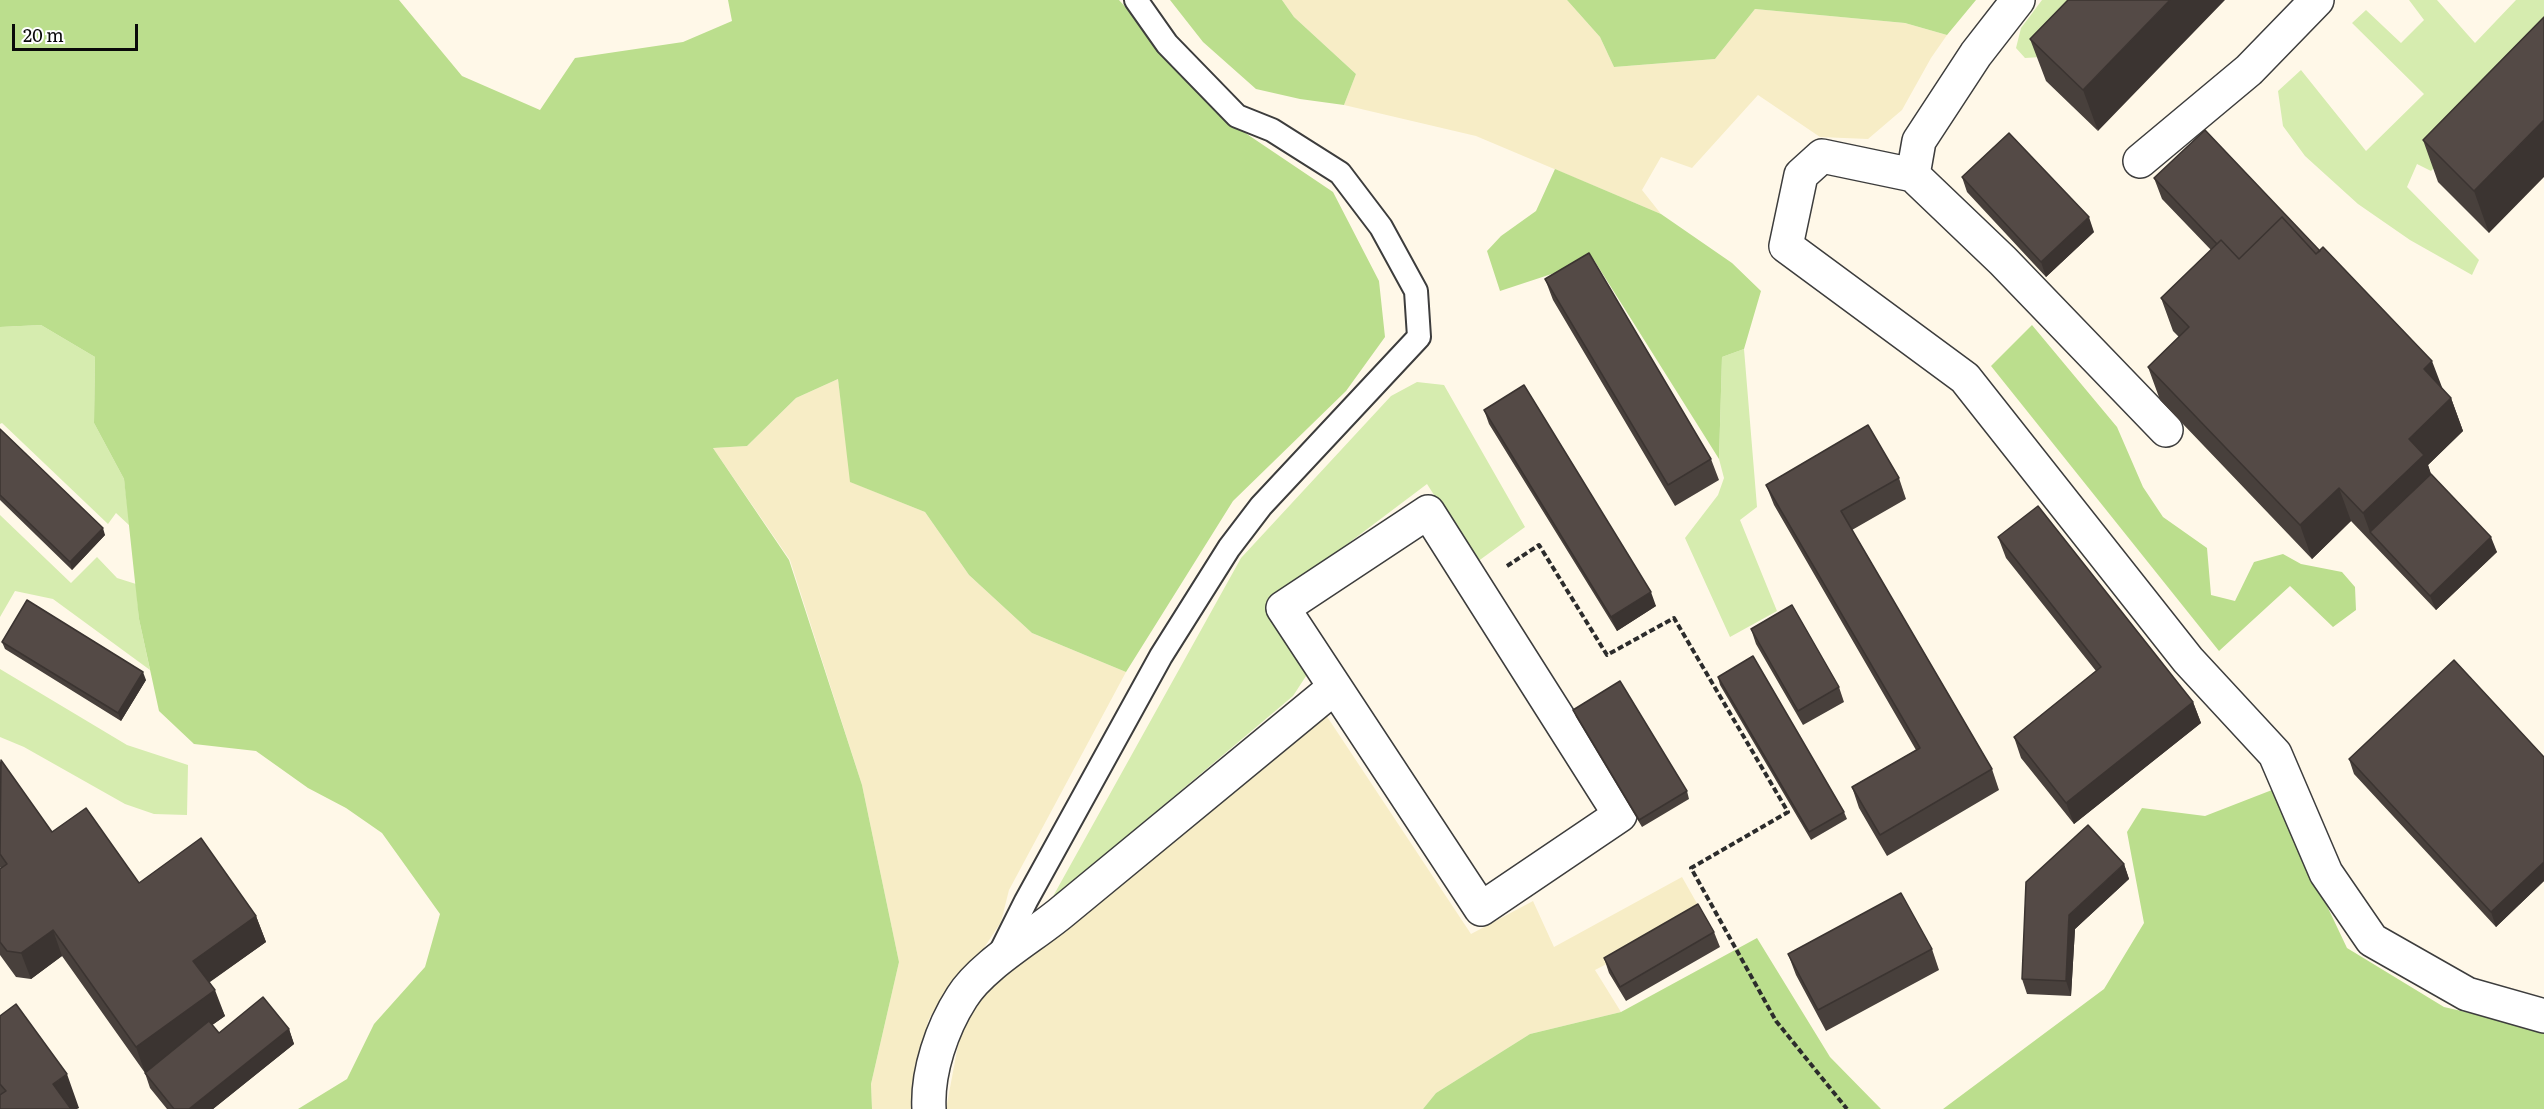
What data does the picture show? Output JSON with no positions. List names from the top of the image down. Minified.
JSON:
{"scale_bar":"20 m"}
